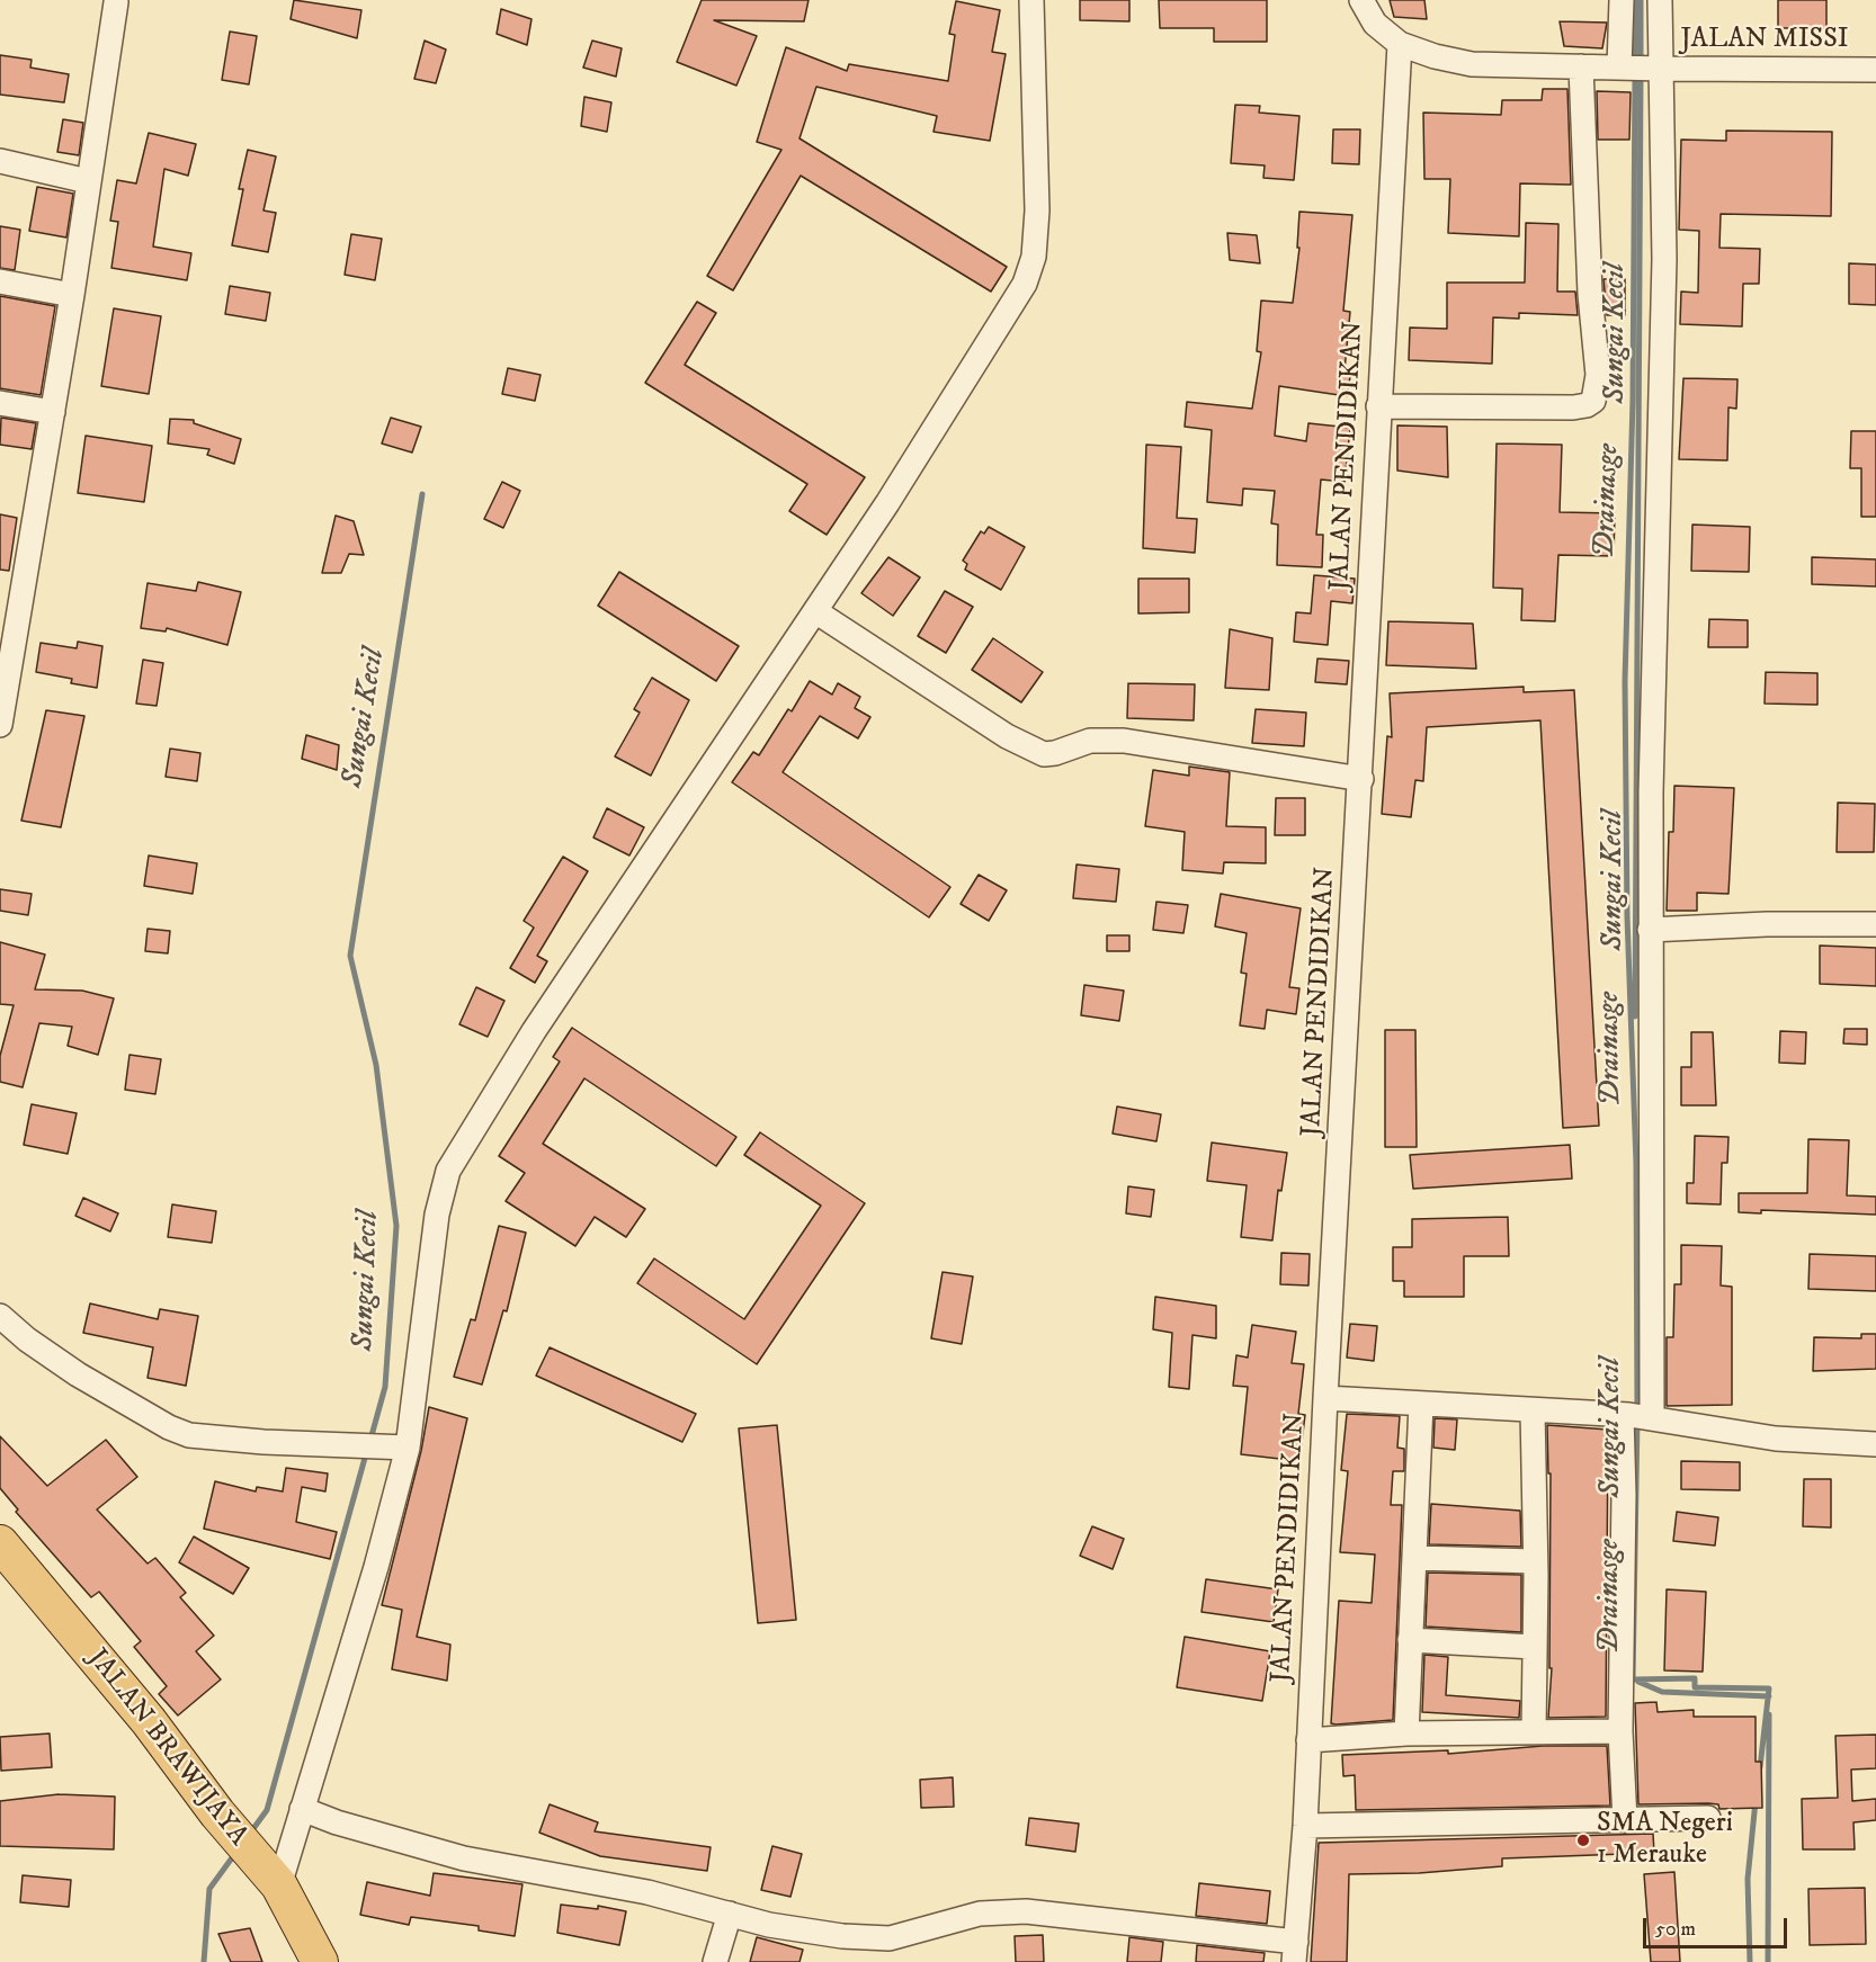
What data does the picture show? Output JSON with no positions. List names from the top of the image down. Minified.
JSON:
{"streets":{"highway":["JALAN BRAWIJAYA"],"street":["JALAN MISSI","JALAN PENDIDIKAN"]},"crossings":[["JALAN MISSI","JALAN PENDIDIKAN"]],"water":["Sungai Kecil","Drainasge"],"places":["SMA Negeri 1 Merauke"],"scale_bar":"50 m"}
